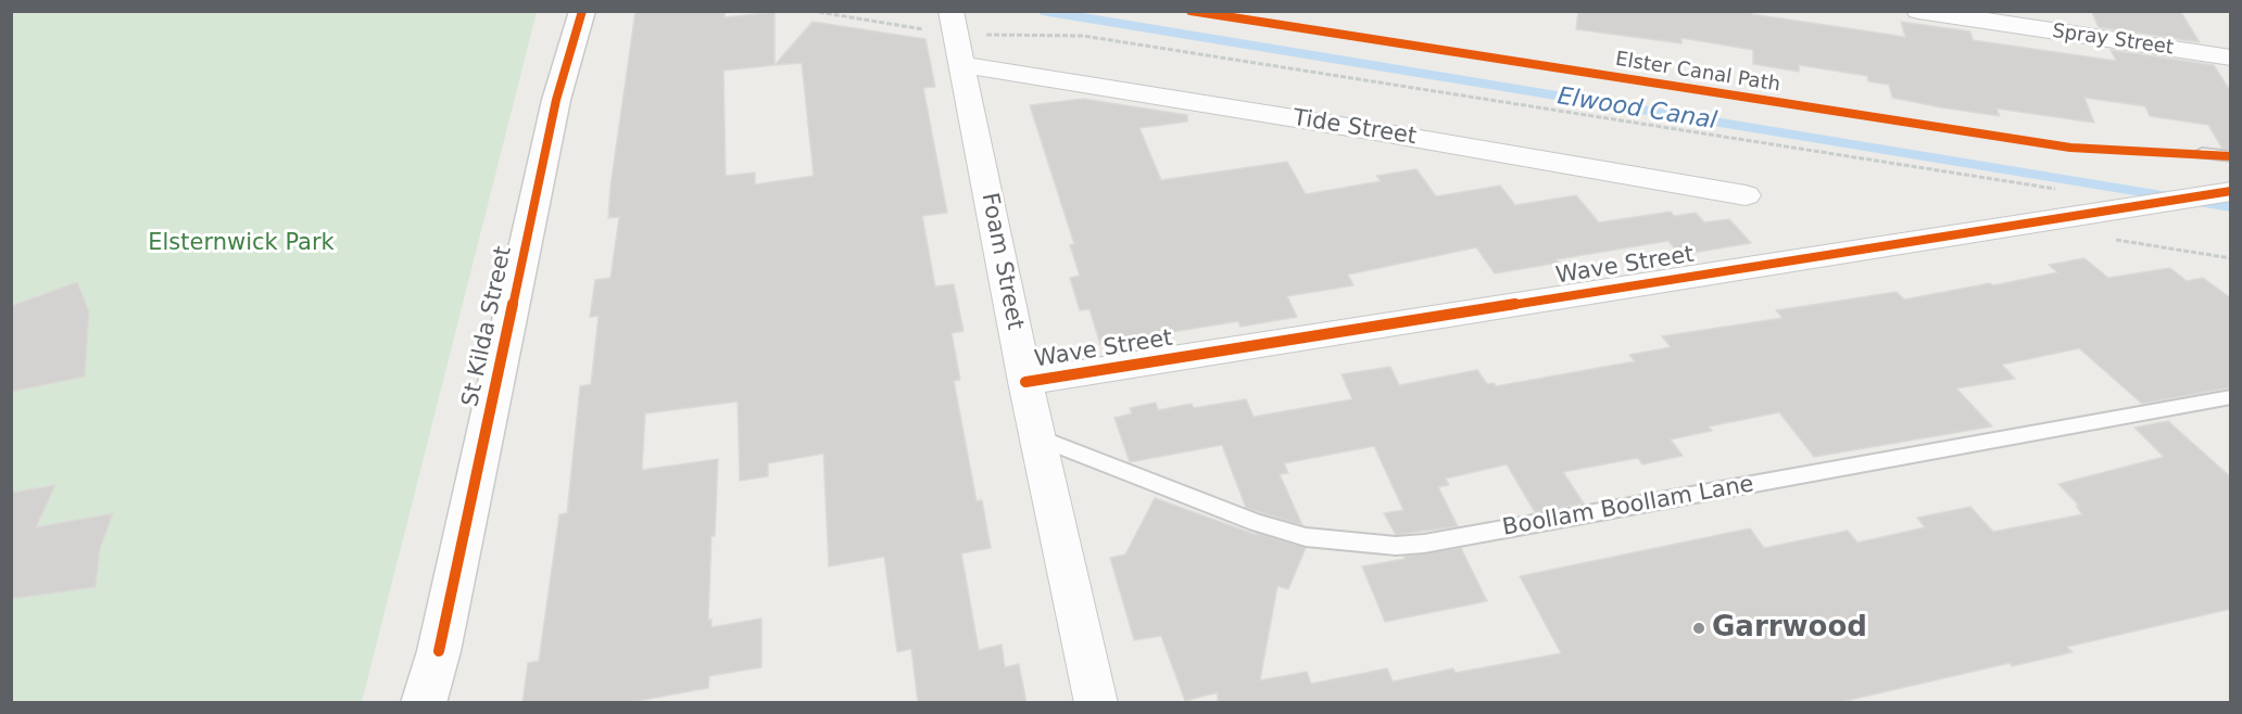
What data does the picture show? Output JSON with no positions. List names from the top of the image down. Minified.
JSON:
{"streets":{"main road":["St Kilda Street"],"street":["Spray Street","Tide Street","Foam Street","Wave Street"],"lane":["Boollam Boollam Lane"],"cycle path":["Elster Canal Path"]},"crossings":[["Tide Street","Foam Street"],["Foam Street","Wave Street"],["Foam Street","Boollam Boollam Lane"]],"water":["Elwood Canal"],"parks":["Elsternwick Park"],"places":["Garrwood"]}
